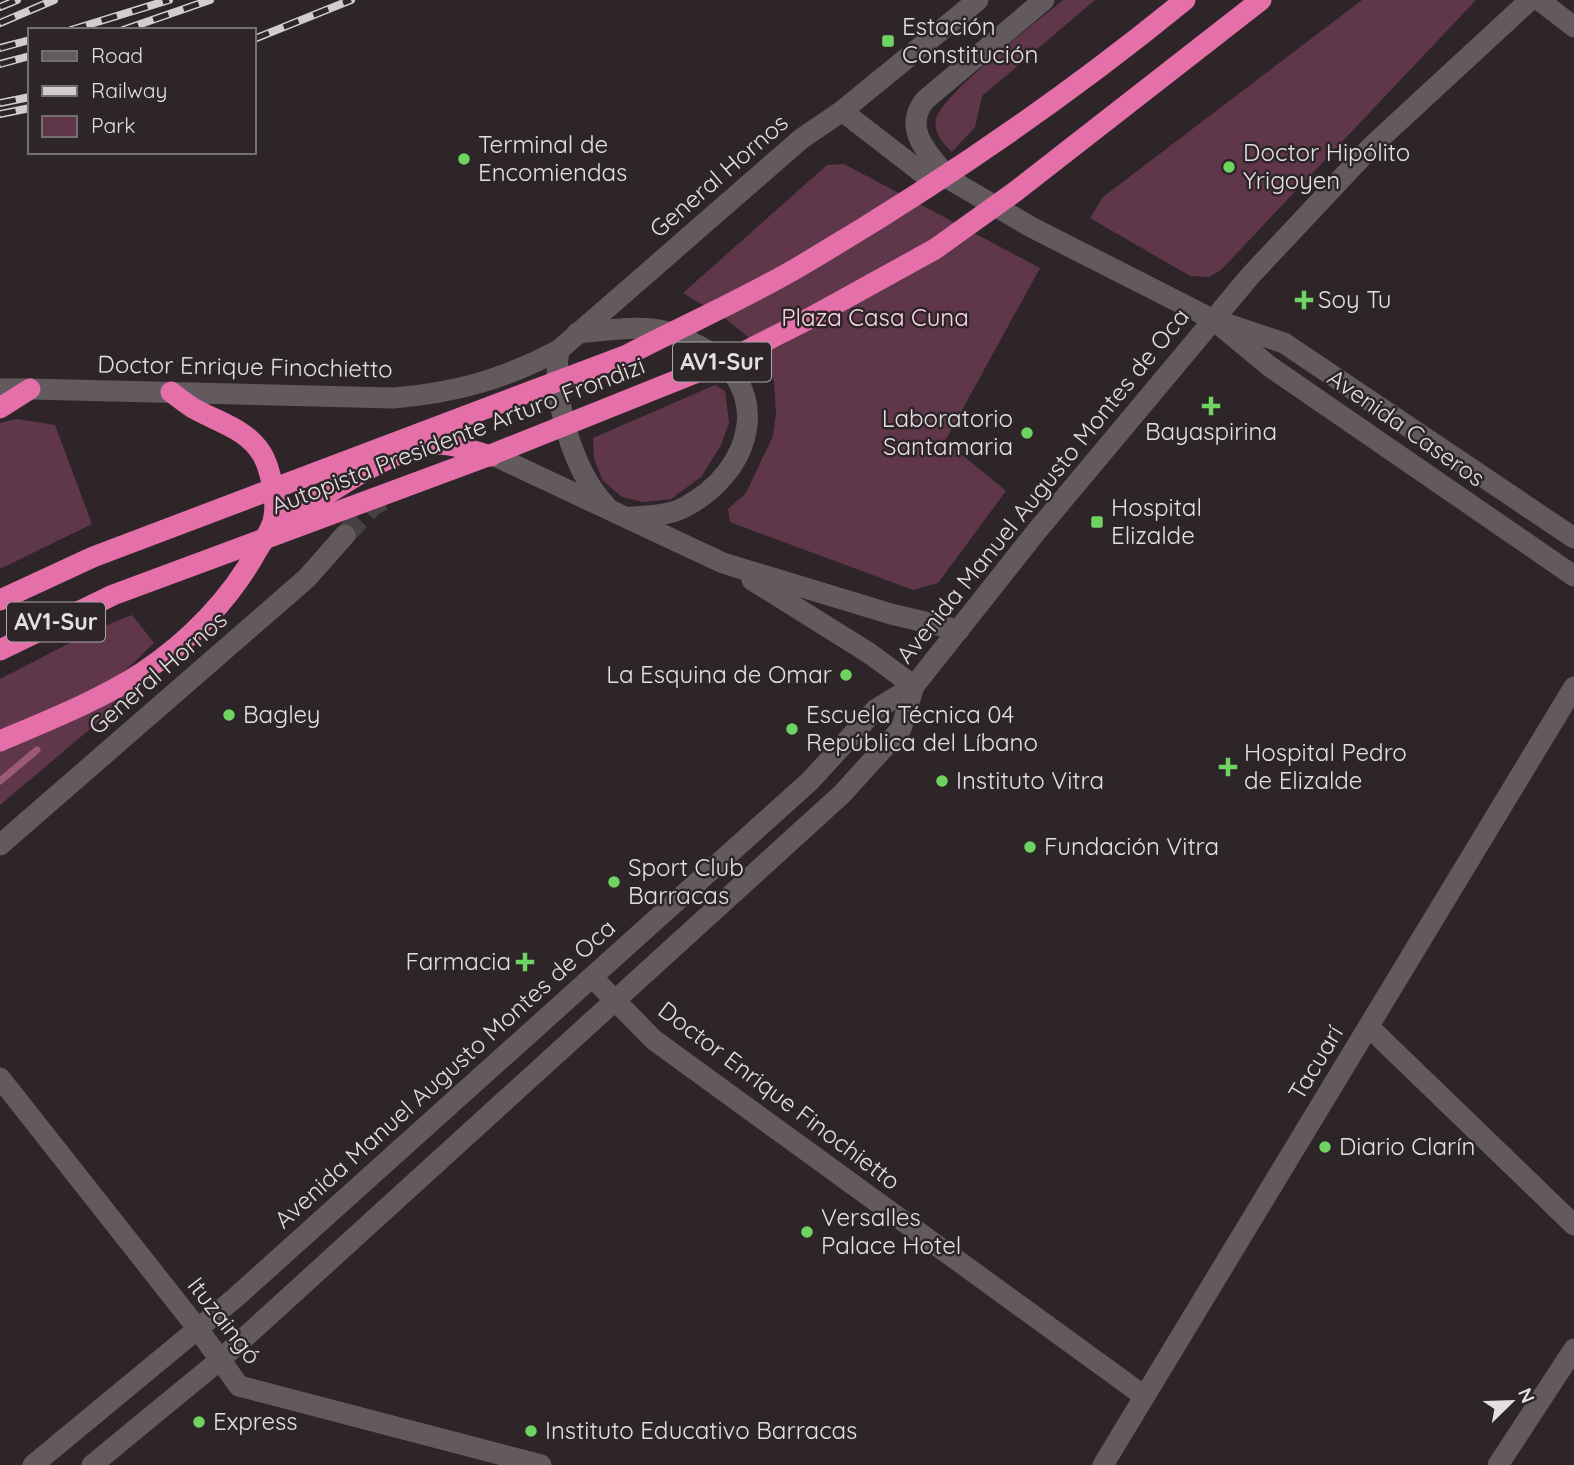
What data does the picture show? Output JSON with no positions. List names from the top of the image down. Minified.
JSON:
{"streets":{"highway":["AV1-Sur","Autopista Presidente Arturo Frondizi"],"main road":["General Hornos","Doctor Enrique Finochietto","Avenida Caseros","Avenida Manuel Augusto Montes de Oca","Tacuarí","Ituzaingó"]},"crossings":[["General Hornos","Doctor Enrique Finochietto"],["General Hornos","Avenida Caseros"],["Doctor Enrique Finochietto","Avenida Manuel Augusto Montes de Oca"],["Doctor Enrique Finochietto","Tacuarí"],["Avenida Caseros","Avenida Manuel Augusto Montes de Oca"],["Avenida Manuel Augusto Montes de Oca","Ituzaingó"]],"parks":["Plaza Casa Cuna"],"places":{"transit":["Estación Constitución","Hospital Elizalde"],"other":["Terminal de Encomiendas","Doctor Hipólito Yrigoyen","Laboratorio Santamaria","La Esquina de Omar","Bagley","Escuela Técnica 04 República del Líbano","Instituto Vitra","Fundación Vitra","Sport Club Barracas","Diario Clarín","Versalles Palace Hotel","Express","Instituto Educativo Barracas"],"health":["Soy Tu","Bayaspirina","Hospital Pedro de Elizalde","Farmacia"]},"legend":["Road","Railway","Park"],"north":"top right"}
